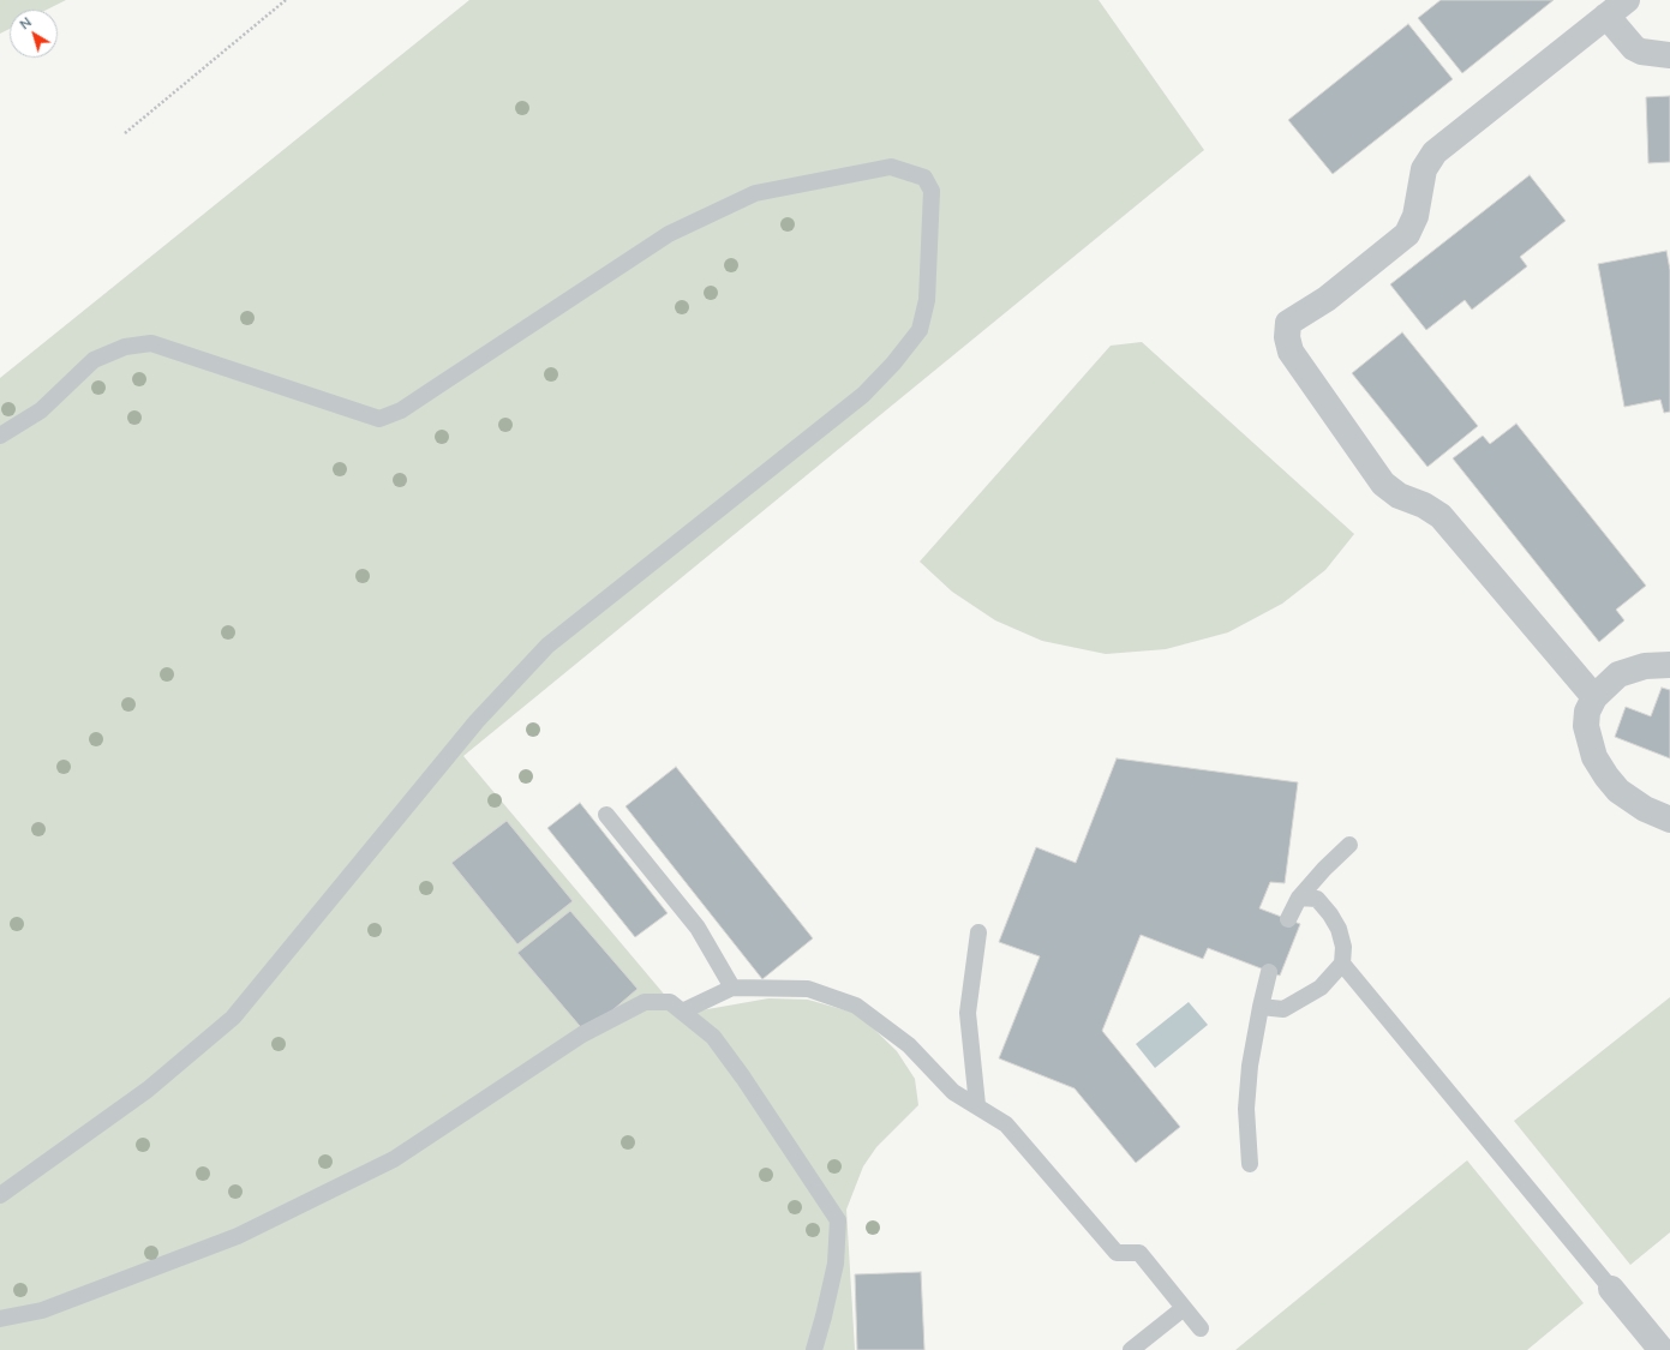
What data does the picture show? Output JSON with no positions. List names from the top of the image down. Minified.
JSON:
{"north":"top left"}
